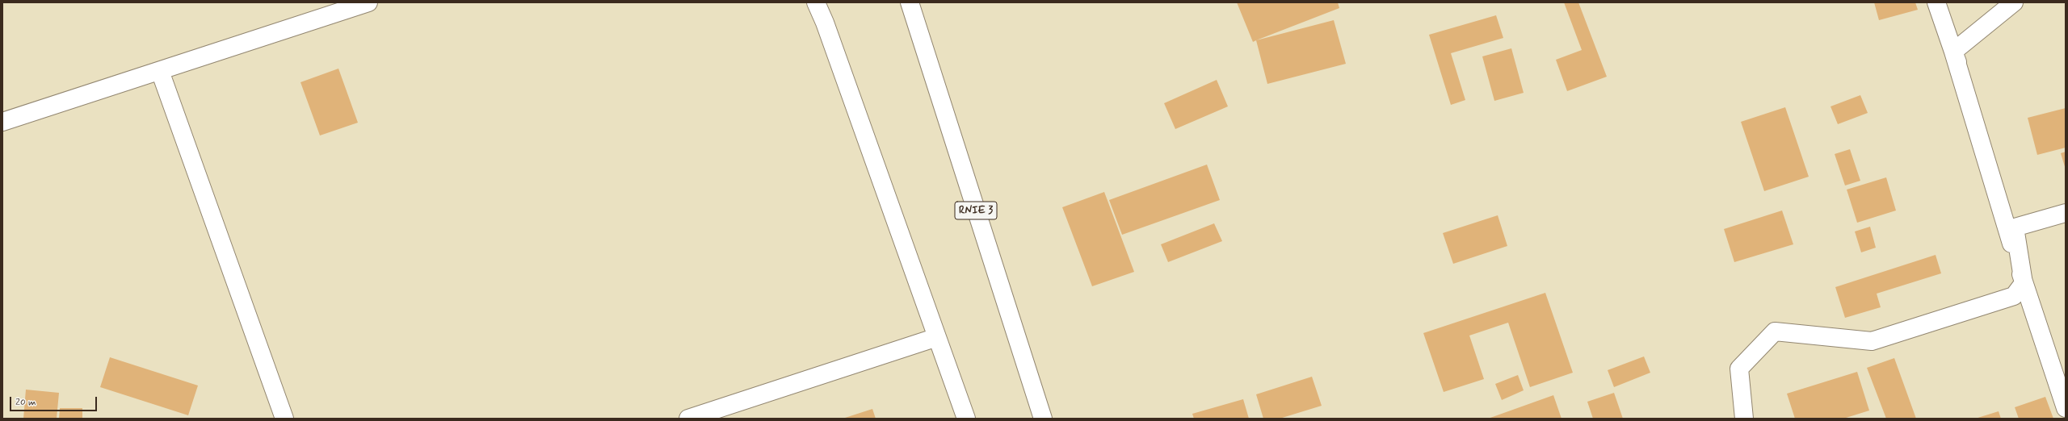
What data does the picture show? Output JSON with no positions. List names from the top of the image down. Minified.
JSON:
{"streets":{"main road":["RNIE 3"]},"scale_bar":"20 m"}
